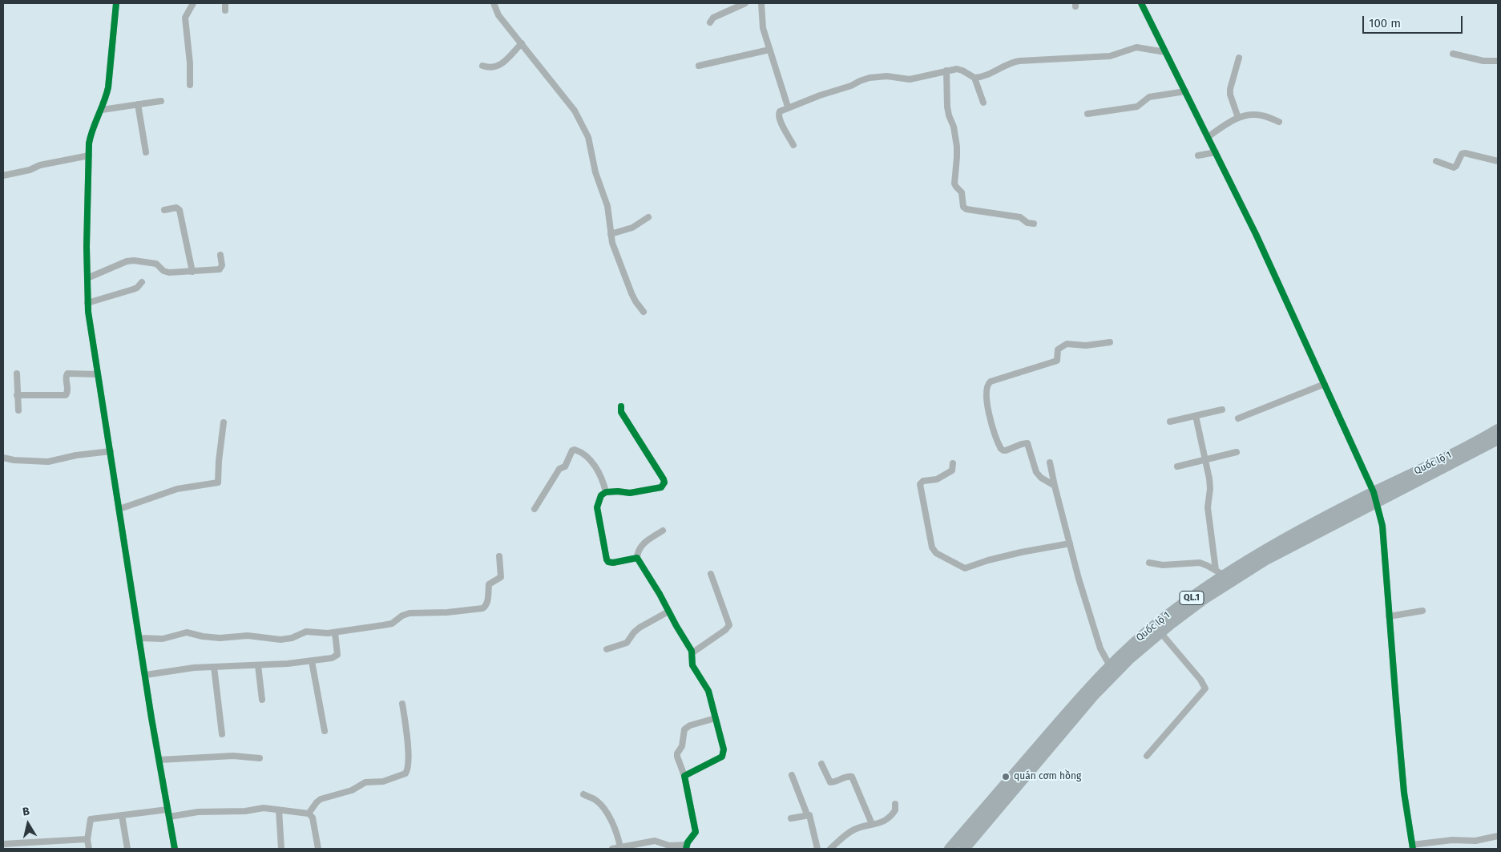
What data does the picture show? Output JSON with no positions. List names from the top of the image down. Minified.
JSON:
{"streets":{"highway":["Quốc lộ 1","QL.1"]},"places":["quán cơm hồng"],"scale_bar":"100 m","north":"top"}
